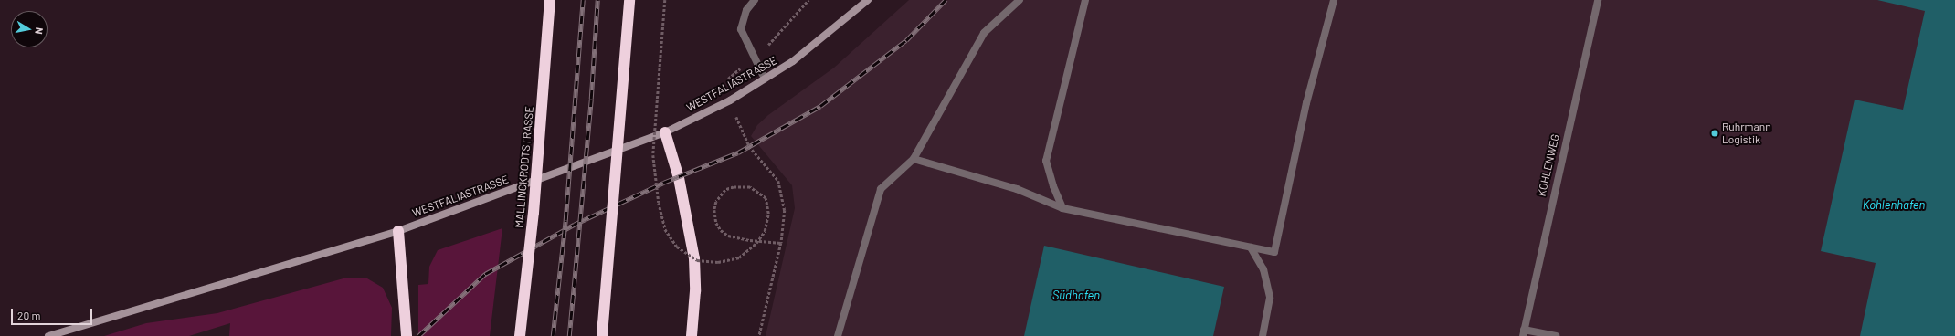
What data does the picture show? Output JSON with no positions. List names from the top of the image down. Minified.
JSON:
{"streets":{"highway":["MALLINCKRODTSTRASSE"],"street":["WESTFALIASTRASSE"],"lane":["KOHLENWEG"]},"water":["Kohlenhafen","Südhafen"],"places":["Ruhrmann Logistik"],"scale_bar":"20 m","north":"right"}
